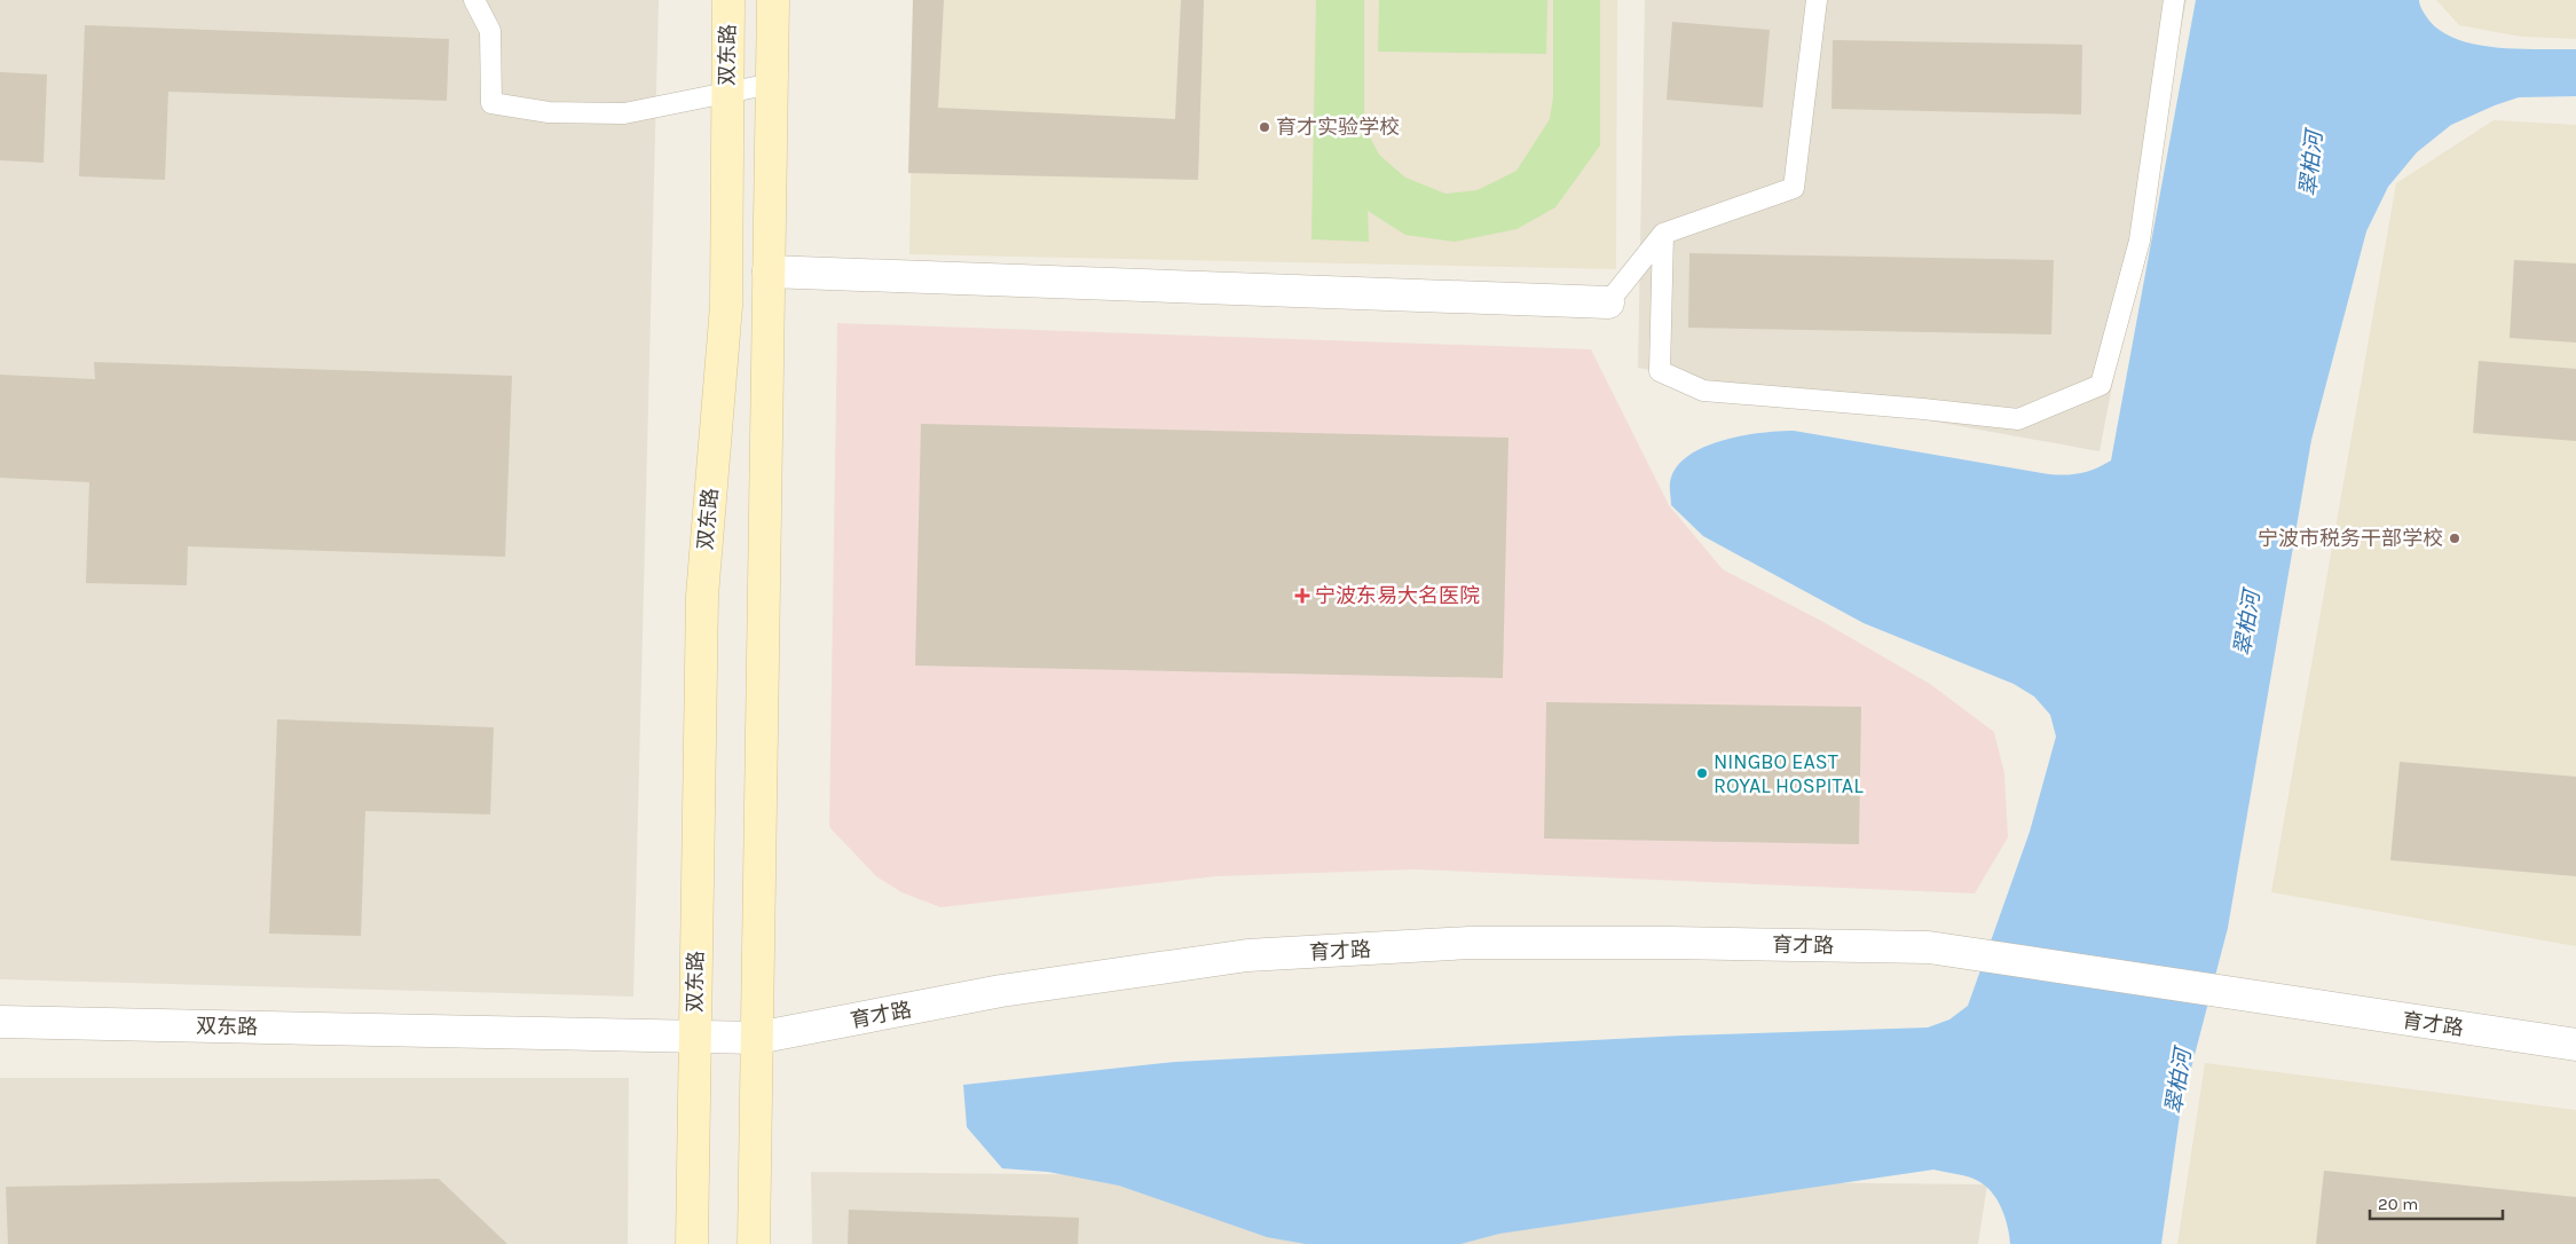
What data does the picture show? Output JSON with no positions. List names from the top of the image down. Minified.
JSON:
{"streets":{"main road":["双东路"],"street":["育才路"]},"crossings":[["双东路","育才路"]],"water":["翠柏河"],"places":{"other":["育才实验学校","宁波市税务干部学校","NINGBO EAST ROYAL HOSPITAL"],"health":["宁波东易大名医院"]},"scale_bar":"20 m"}
